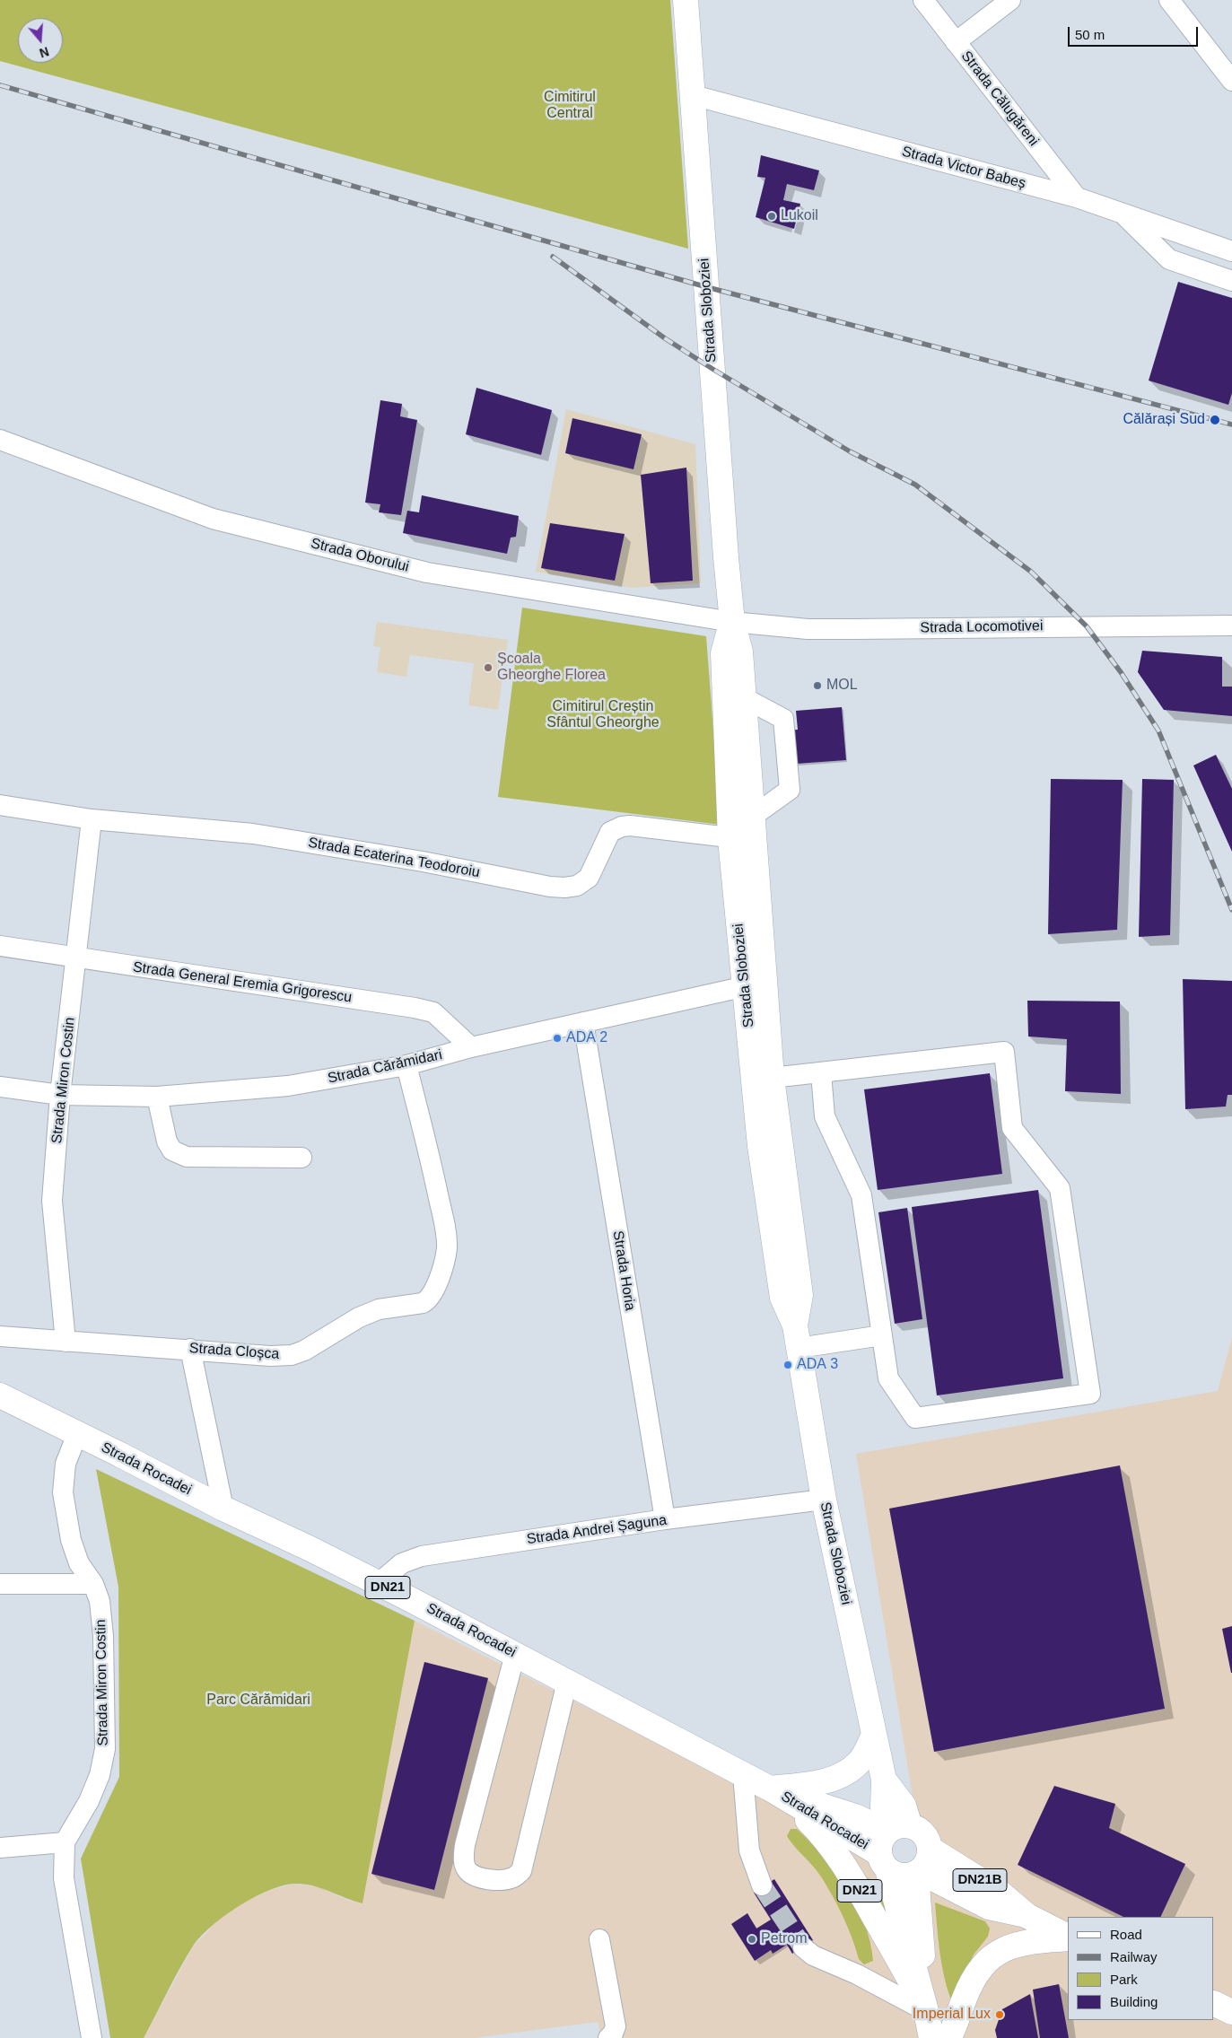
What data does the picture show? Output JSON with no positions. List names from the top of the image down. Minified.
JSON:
{"streets":{"main road":["Strada Sloboziei","Strada Rocadei","DN21","DN21B"],"street":["Strada Călugăreni","Strada Victor Babeș","Strada Oborului","Strada Locomotivei","Strada Ecaterina Teodoroiu","Strada General Eremia Grigorescu","Strada Cărămidari","Strada Miron Costin","Strada Horia","Strada Cloșca","Strada Andrei Șaguna"]},"crossings":[["Strada Călugăreni","Strada Victor Babeș"],["Strada Victor Babeș","Strada Sloboziei"],["Strada Sloboziei","Strada Oborului"],["Strada Sloboziei","Strada Locomotivei"],["Strada Sloboziei","Strada Ecaterina Teodoroiu"],["Strada Sloboziei","Strada Cărămidari"],["Strada Sloboziei","Strada Rocadei"],["Strada Sloboziei","Strada Andrei Șaguna"],["Strada Sloboziei","DN21"],["Strada Oborului","Strada Locomotivei"],["Strada Ecaterina Teodoroiu","Strada Miron Costin"],["Strada General Eremia Grigorescu","Strada Cărămidari"],["Strada General Eremia Grigorescu","Strada Miron Costin"],["Strada Cărămidari","Strada Miron Costin"],["Strada Cărămidari","Strada Horia"],["Strada Cărămidari","Strada Cloșca"],["Strada Miron Costin","Strada Cloșca"],["Strada Miron Costin","Strada Rocadei"],["Strada Horia","Strada Andrei Șaguna"],["Strada Rocadei","Strada Andrei Șaguna"],["Strada Rocadei","DN21"]],"parks":["Cimitirul Central","Cimitirul Creștin Sfântul Gheorghe","Parc Cărămidari"],"places":["Lukoil","Călărași Sud","Școala Gheorghe Florea","MOL","ADA 2","ADA 3","Petrom","Imperial Lux"],"legend":["Road","Railway","Park","Building"],"scale_bar":"50 m","north":"bottom"}
